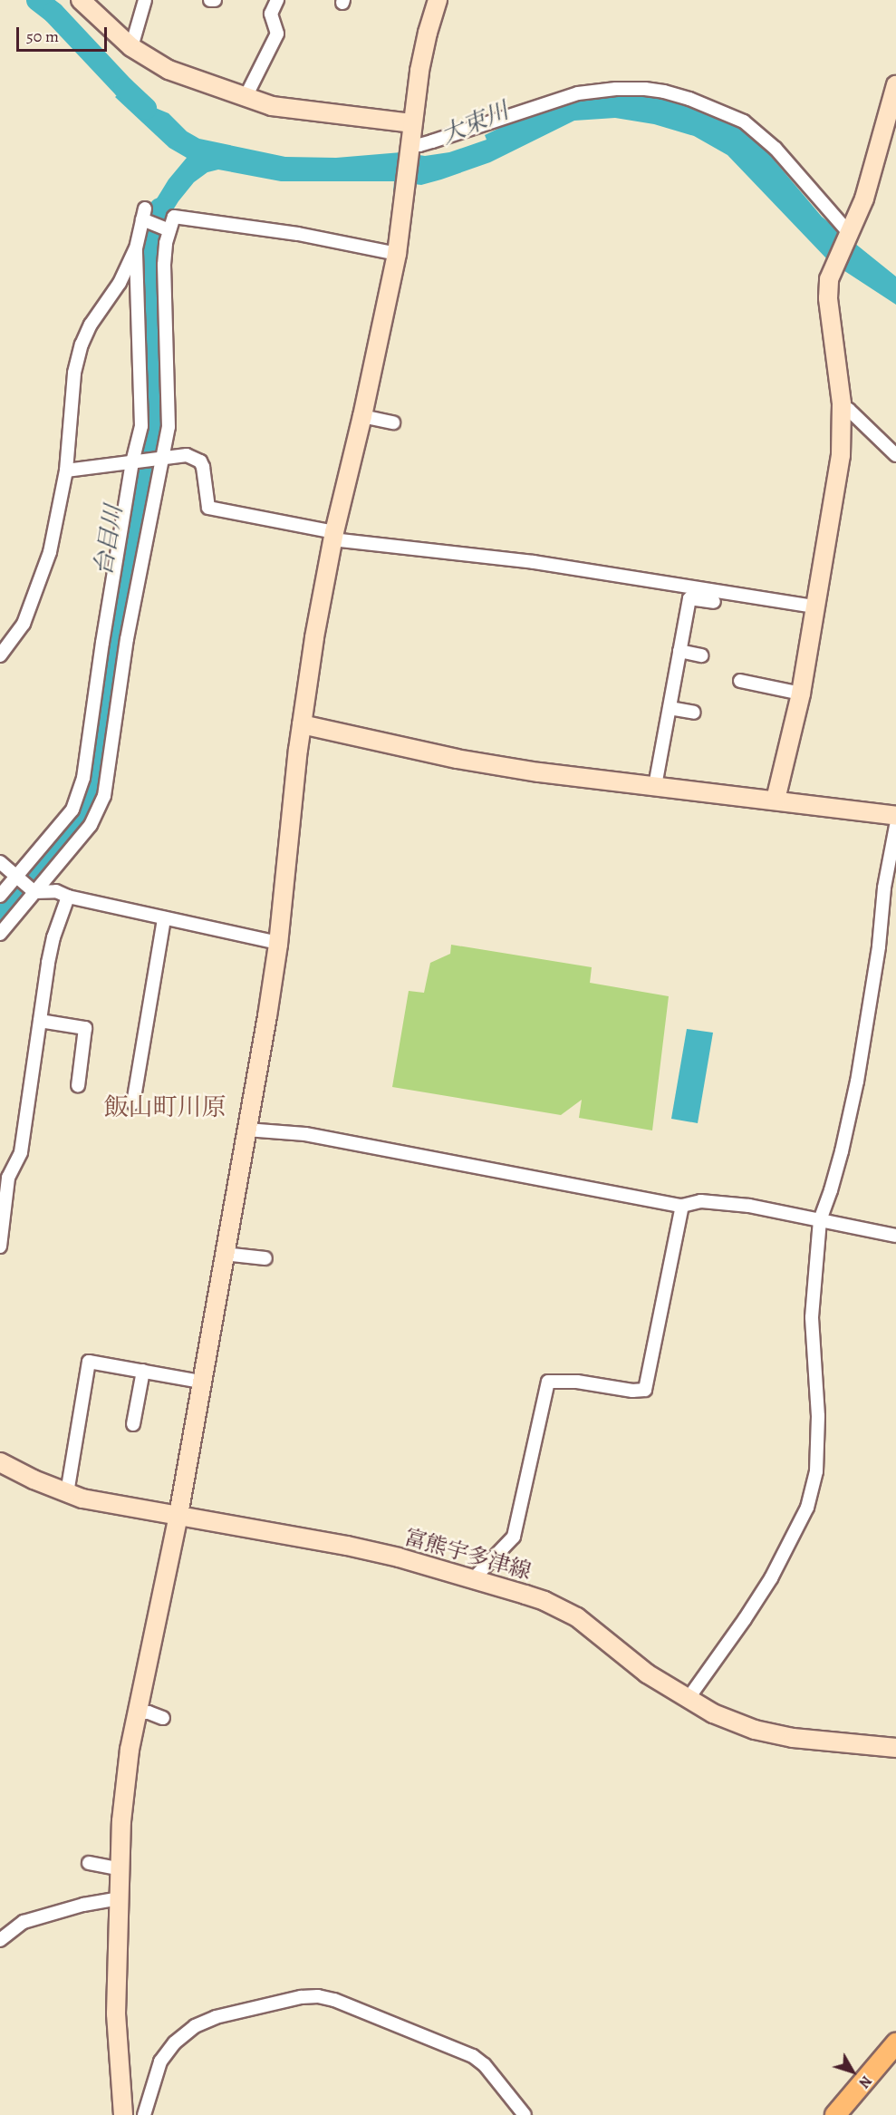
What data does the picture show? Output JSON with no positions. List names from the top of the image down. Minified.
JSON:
{"streets":{"street":["富熊宇多津線"]},"districts":["飯山町川原"],"water":["大束川","台目川"],"scale_bar":"50 m","north":"bottom right"}
